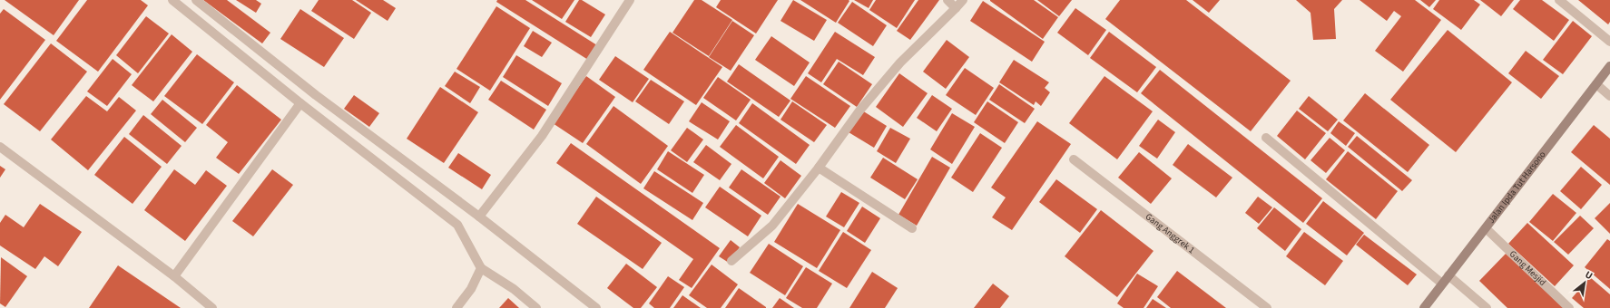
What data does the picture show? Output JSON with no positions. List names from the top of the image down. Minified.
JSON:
{"streets":{"main road":["Jalan Ipda Tut Harsono"],"street":["Gang Anggrek 1","Gang Mesjid"]},"crossings":[["Jalan Ipda Tut Harsono","Gang Mesjid"]],"north":"top right"}
